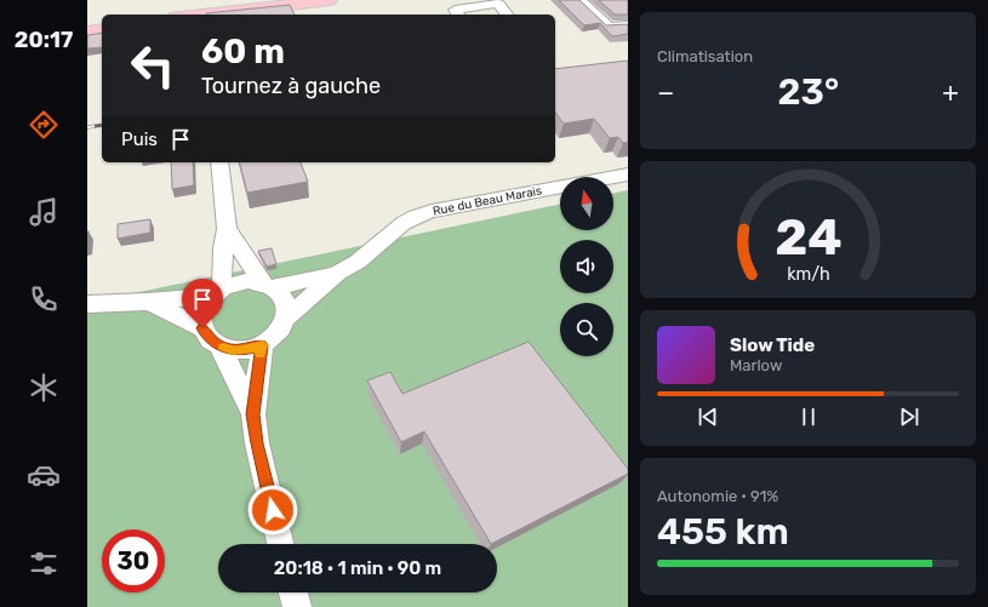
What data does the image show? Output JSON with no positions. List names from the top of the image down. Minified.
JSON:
{"streets":{"street":["Rue du Beau Marais"]},"north":"top","page":{"tabs":"20:17","tile":["Climatisation",["Autonomie · 91%","455 km"]],"turn":["60 m","Tournez à gauche"],"heat":["−","23°","+"],"then":"Puis","song":["Slow Tide","Marlow"],"limit":"30","trip":"20:18 · 1 min · 90 m","gauge":["24","km/h"]}}
